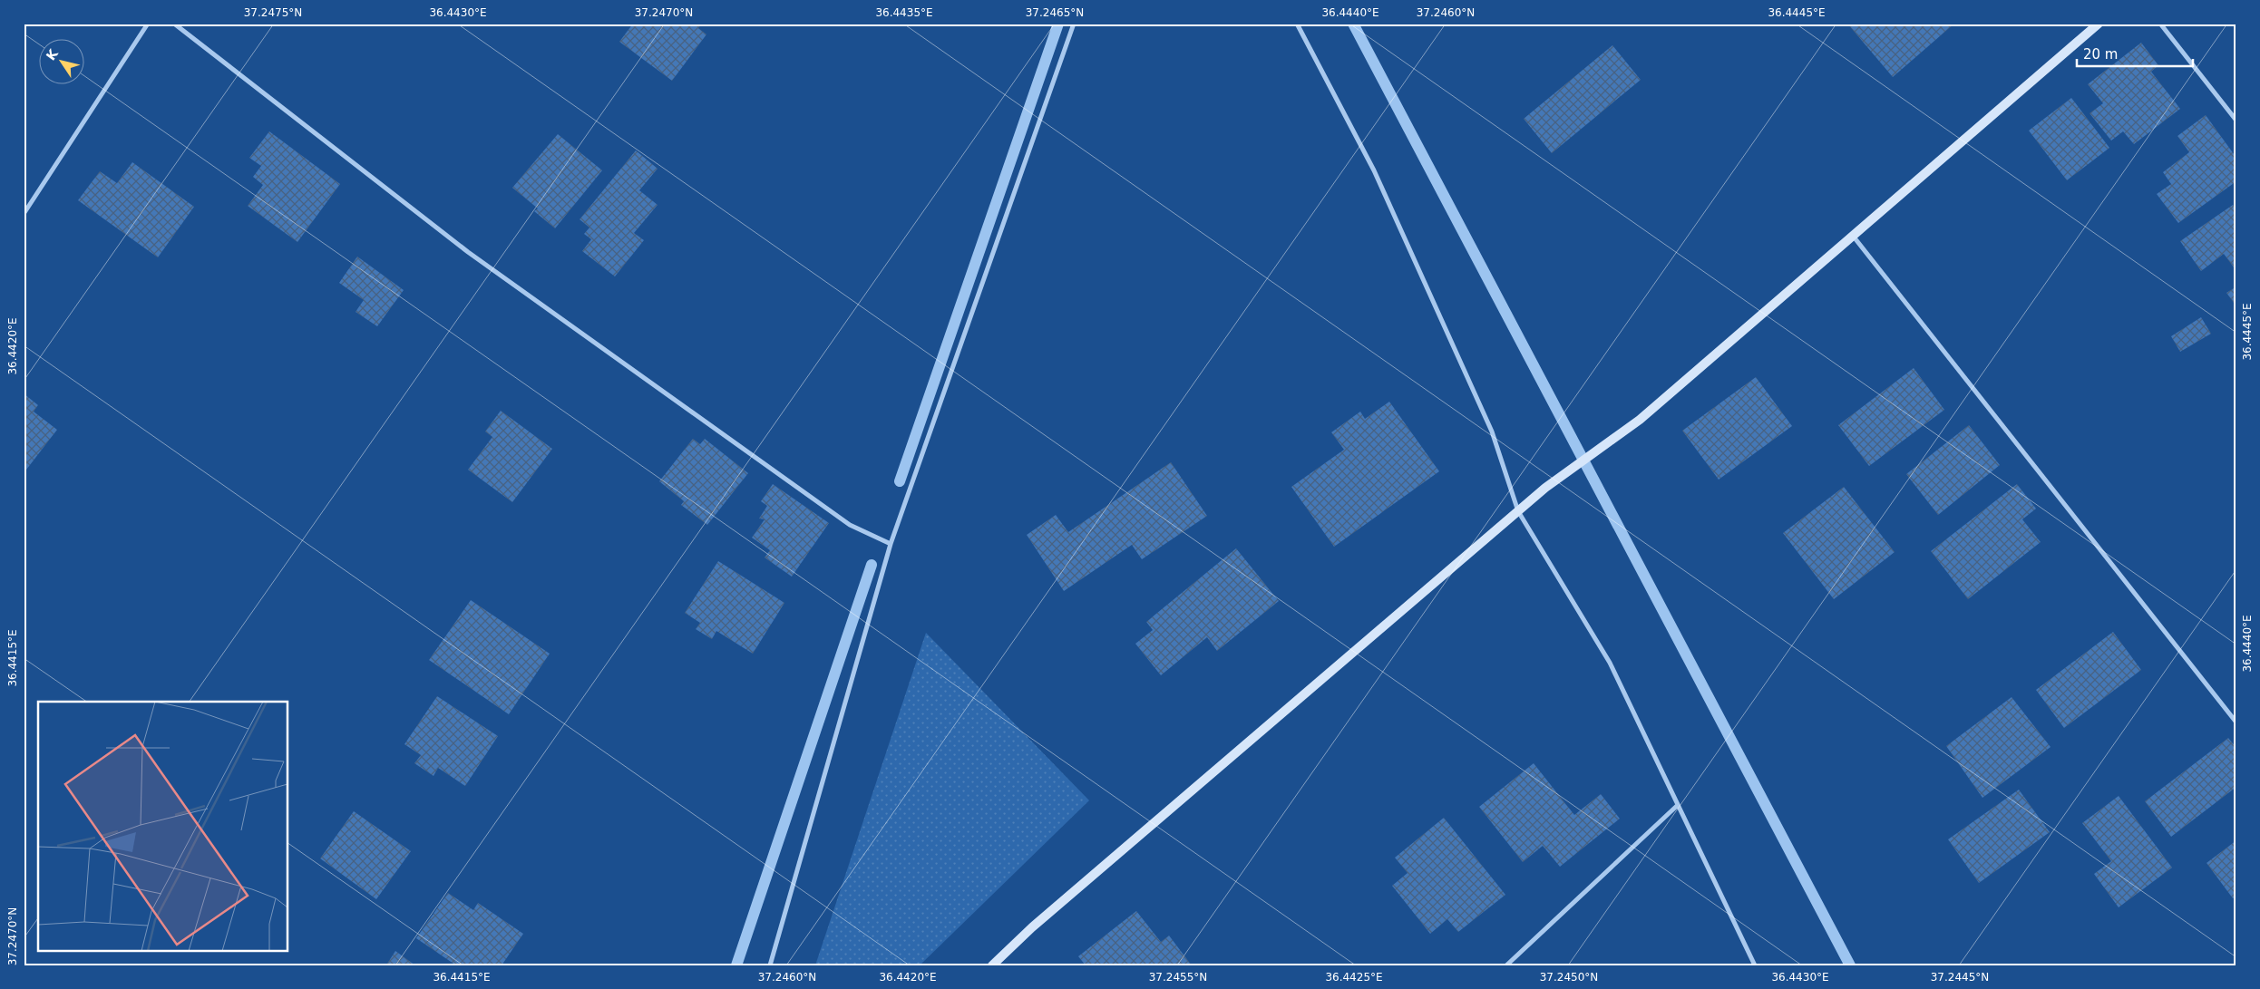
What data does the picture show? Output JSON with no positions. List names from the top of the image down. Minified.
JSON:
{"scale_bar":"20 m","north":"top left","coordinates":["37.2475°N","36.4430°E","37.2470°N","36.4435°E","37.2465°N","36.4440°E","37.2460°N","36.4445°E","36.4420°E","36.4415°E","37.2455°N","36.4425°E","37.2450°N","37.2445°N"]}
